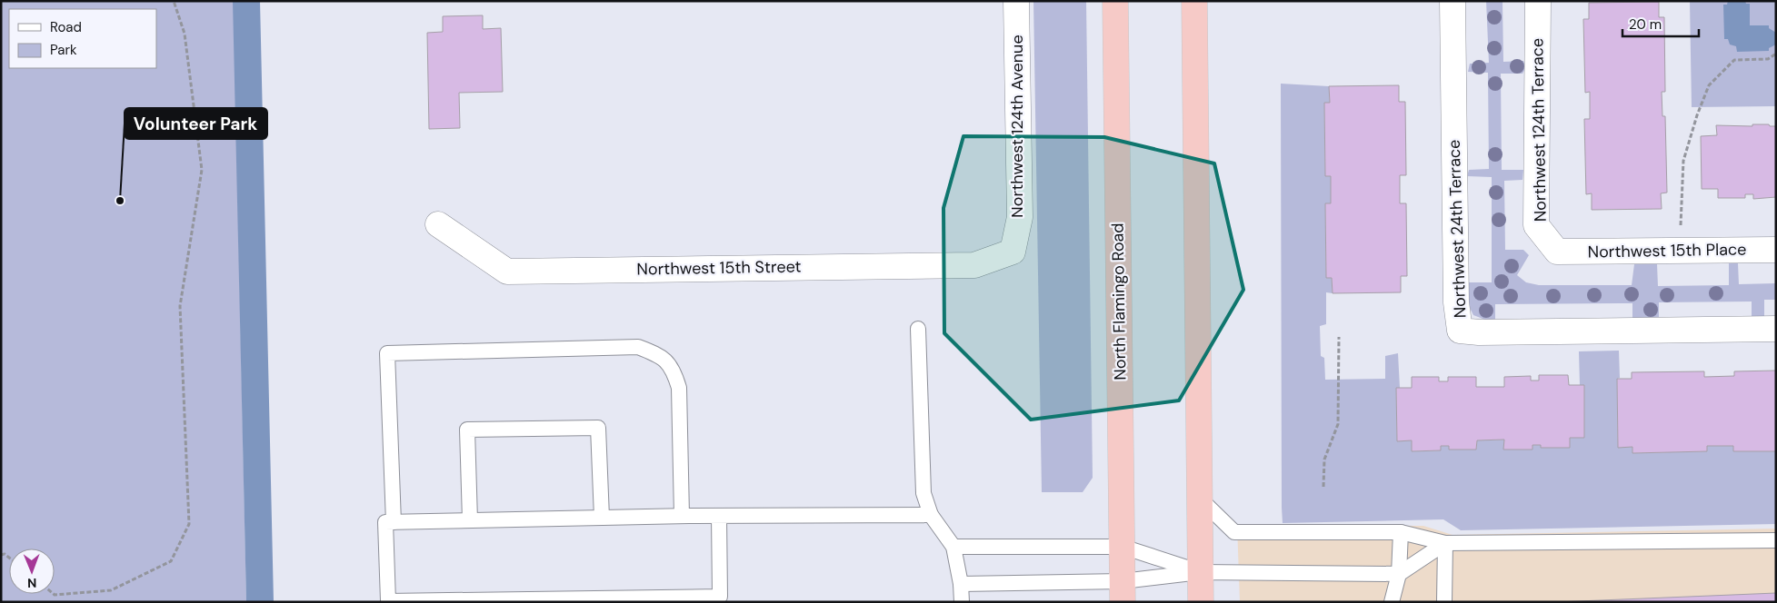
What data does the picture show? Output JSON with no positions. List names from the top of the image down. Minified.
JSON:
{"streets":{"highway":["North Flamingo Road"],"street":["Northwest 124th Avenue","Northwest 124th Terrace","Northwest 24th Terrace","Northwest 15th Place","Northwest 15th Street"]},"crossings":[["Northwest 124th Avenue","Northwest 15th Street"],["Northwest 124th Terrace","Northwest 15th Place"]],"places":["Volunteer Park"],"legend":["Road","Park"],"scale_bar":"20 m","north":"bottom"}
